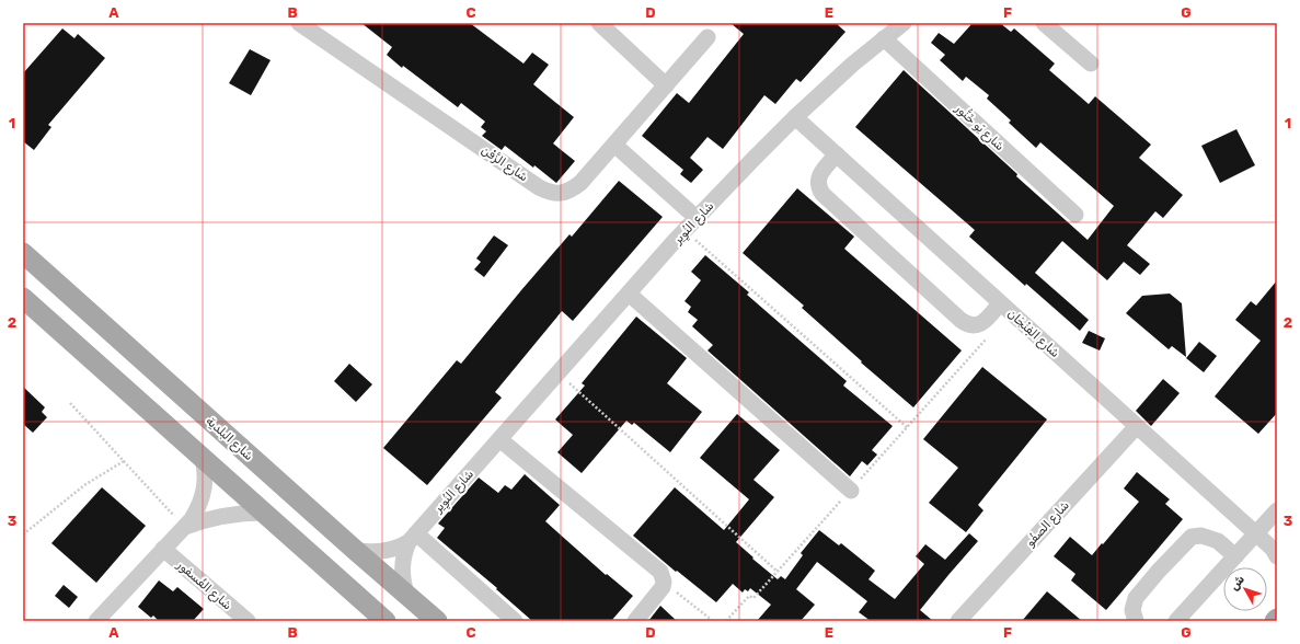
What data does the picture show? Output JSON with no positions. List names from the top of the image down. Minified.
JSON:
{"streets":{"main road":["شارع البلدية"],"street":["شارع يَو خَنُّور","شارع الزَّفْن","شارع النُوِير","شارع الفِنْجَان","شارع الصفُو","شارع الفُسفور"]},"crossings":[["شارع يَو خَنُّور","شارع النُوِير"],["شارع النُوِير","شارع الفِنْجَان"],["شارع النُوِير","شارع البلدية"],["شارع الفِنْجَان","شارع الصفُو"]],"north":"top left","grid":{"columns":["A","B","C","D","E","F","G"],"rows":["1","2","3"]}}
